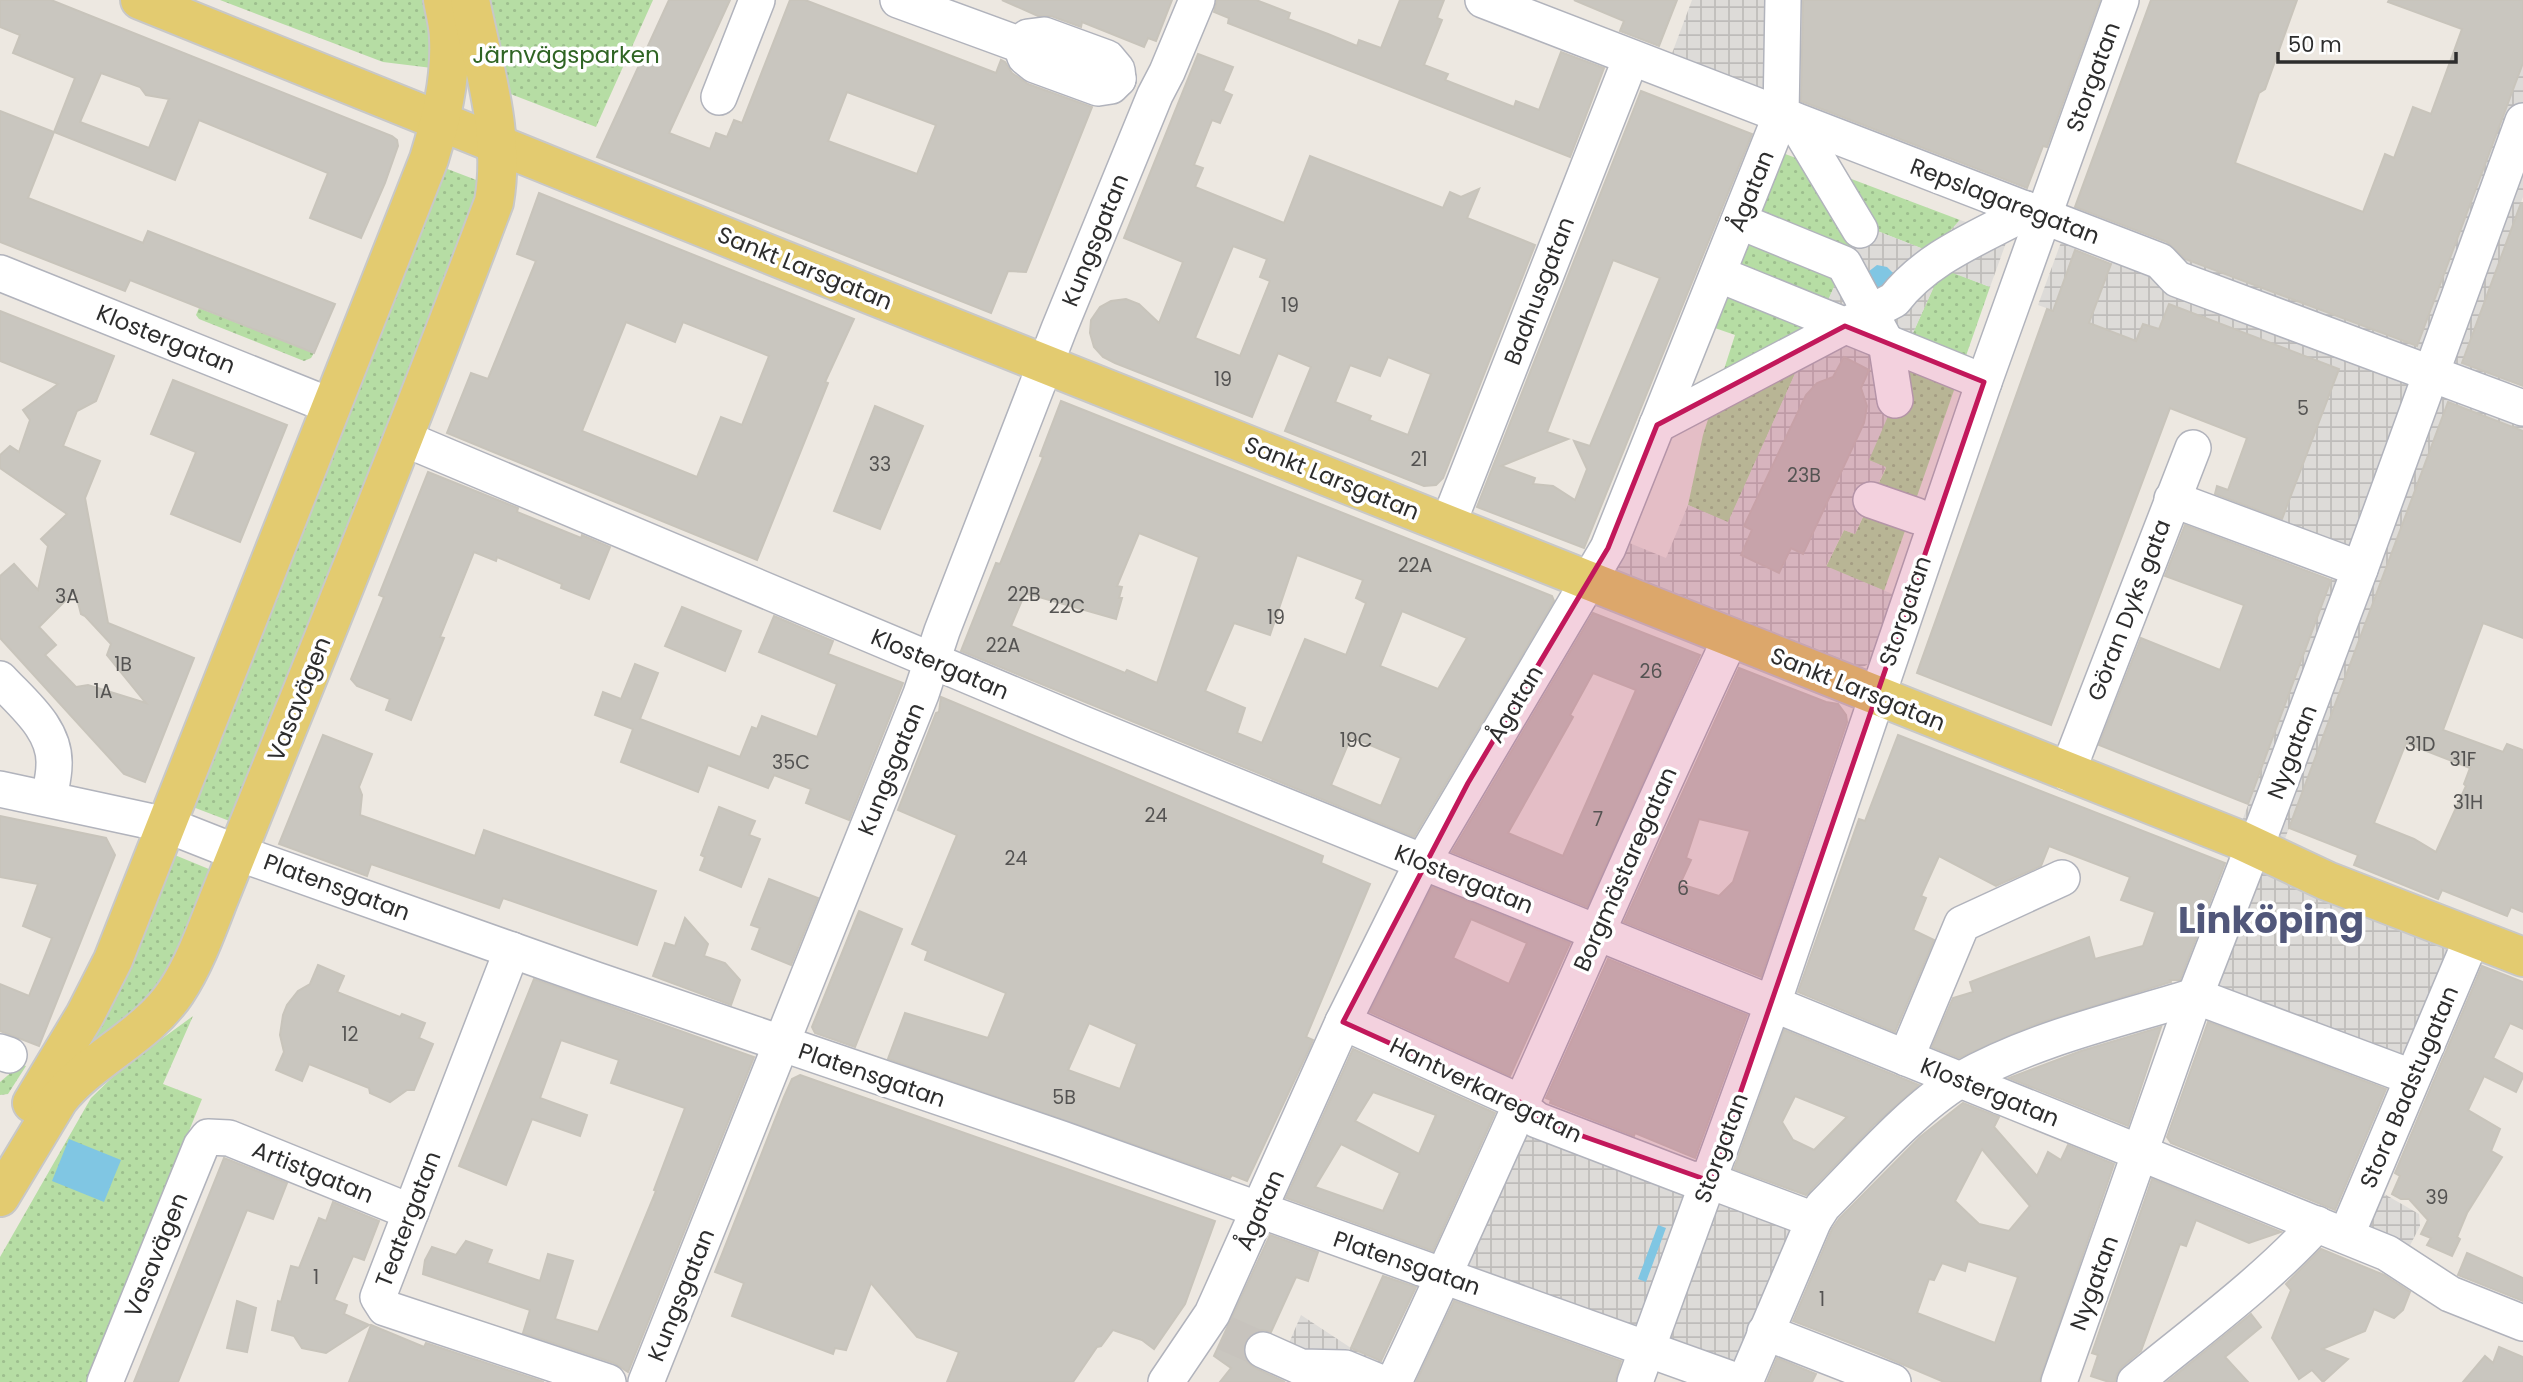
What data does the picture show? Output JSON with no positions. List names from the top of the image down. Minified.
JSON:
{"streets":{"main road":["Sankt Larsgatan","Vasavägen"],"street":["Storgatan","Ågatan","Repslagaregatan","Kungsgatan","Badhusgatan","Klostergatan","Göran Dyks gata","Nygatan","Borgmästaregatan","Platensgatan","Stora Badstugatan","Hantverkaregatan","Artistgatan","Teatergatan"]},"crossings":[["Storgatan","Repslagaregatan"],["Storgatan","Sankt Larsgatan"],["Storgatan","Klostergatan"],["Storgatan","Platensgatan"],["Storgatan","Hantverkaregatan"],["Ågatan","Repslagaregatan"],["Ågatan","Sankt Larsgatan"],["Ågatan","Klostergatan"],["Ågatan","Platensgatan"],["Ågatan","Hantverkaregatan"],["Repslagaregatan","Badhusgatan"],["Repslagaregatan","Nygatan"],["Kungsgatan","Sankt Larsgatan"],["Kungsgatan","Klostergatan"],["Kungsgatan","Platensgatan"],["Sankt Larsgatan","Badhusgatan"],["Sankt Larsgatan","Göran Dyks gata"],["Sankt Larsgatan","Vasavägen"],["Sankt Larsgatan","Nygatan"],["Sankt Larsgatan","Borgmästaregatan"],["Sankt Larsgatan","Stora Badstugatan"],["Klostergatan","Vasavägen"],["Klostergatan","Nygatan"],["Klostergatan","Borgmästaregatan"],["Klostergatan","Stora Badstugatan"],["Vasavägen","Platensgatan"],["Vasavägen","Artistgatan"],["Borgmästaregatan","Platensgatan"],["Borgmästaregatan","Hantverkaregatan"],["Platensgatan","Teatergatan"],["Artistgatan","Teatergatan"]],"districts":["Linköping"],"parks":["Järnvägsparken"],"house_numbers":["19","19","5","21","33","23B","22A","22B","3A","22C","19","22A","1B","26","1A","19C","31D","31F","35C","31H","24","7","24","6","12","5B","39","1","1"],"scale_bar":"50 m"}
